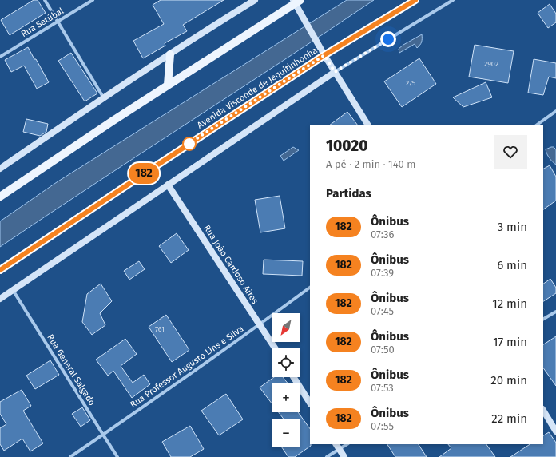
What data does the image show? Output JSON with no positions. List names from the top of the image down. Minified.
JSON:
{"streets":{"main road":["Avenida Visconde de Jequitinhonha"],"street":["Rua Setúbal","Rua João Cardoso Aires","Rua Professor Augusto Lins e Silva","Rua General Salgado"]},"crossings":[["Rua João Cardoso Aires","Rua Professor Augusto Lins e Silva"],["Rua Professor Augusto Lins e Silva","Rua General Salgado"]],"lines":["bus line 182"],"house_numbers":["2902","275","761"],"north":"bottom left","page":{"on_map":"182","heading":[["10020","A pé · 2 min · 140 m"],"Partidas"],"list":[{"mark":"182","name":"Ônibus","note":"07:36","value":"3 min"},{"mark":"182","name":"Ônibus","note":"07:39","value":"6 min"},{"mark":"182","name":"Ônibus","note":"07:45","value":"12 min"},{"mark":"182","name":"Ônibus","note":"07:50","value":"17 min"},{"mark":"182","name":"Ônibus","note":"07:53","value":"20 min"},{"mark":"182","name":"Ônibus","note":"07:55","value":"22 min"}],"map_buttons":["+","−"]}}
